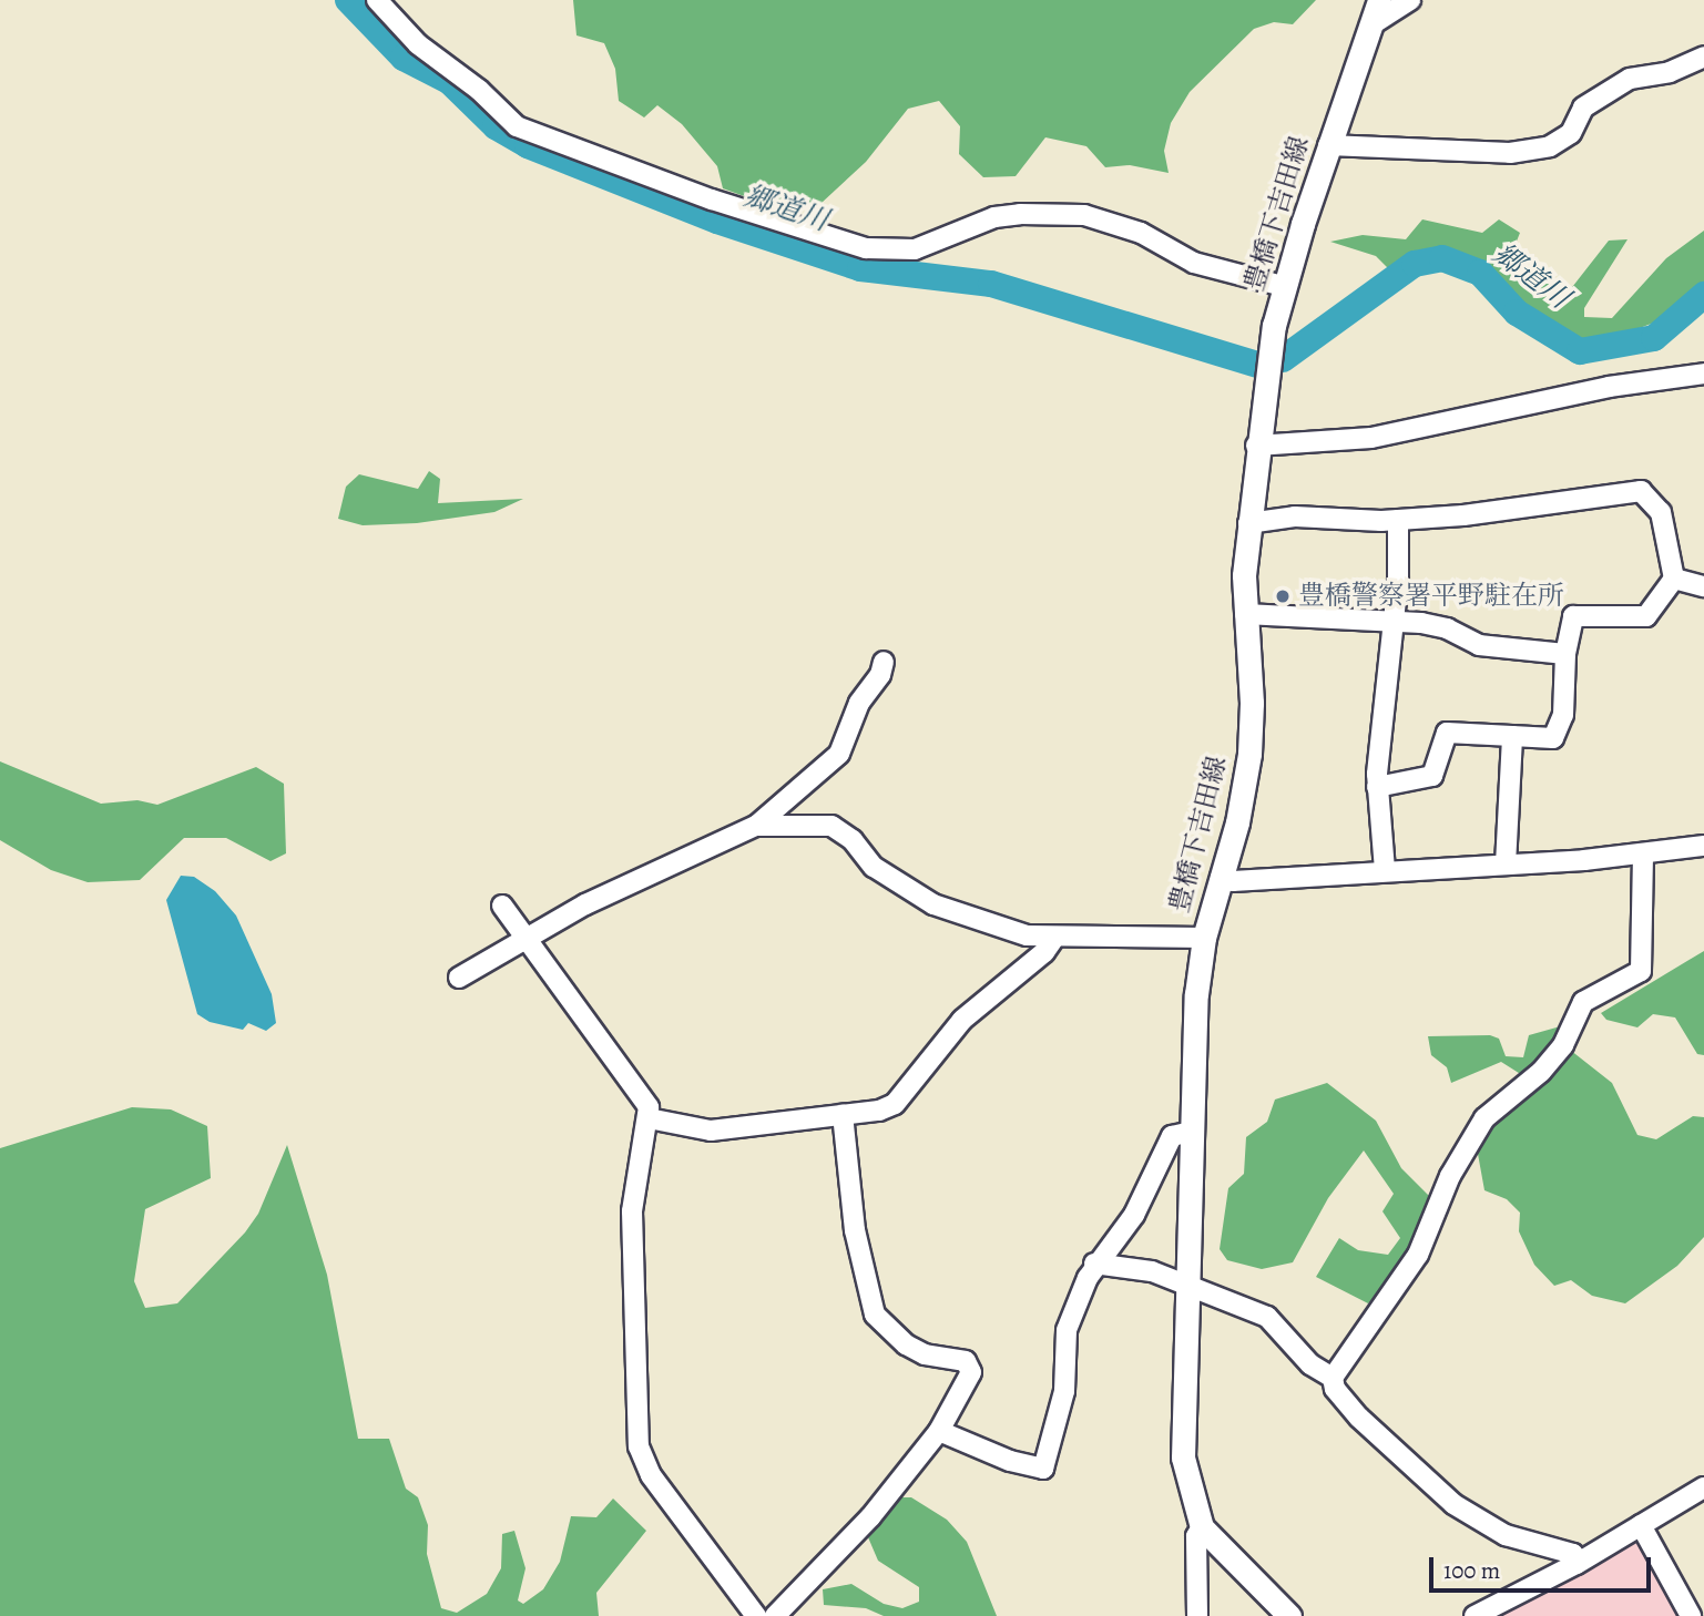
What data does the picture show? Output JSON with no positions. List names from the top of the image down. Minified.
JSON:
{"streets":{"main road":["豊橋下吉田線"]},"water":["郷道川"],"places":["豊橋警察署平野駐在所"],"scale_bar":"100 m"}
